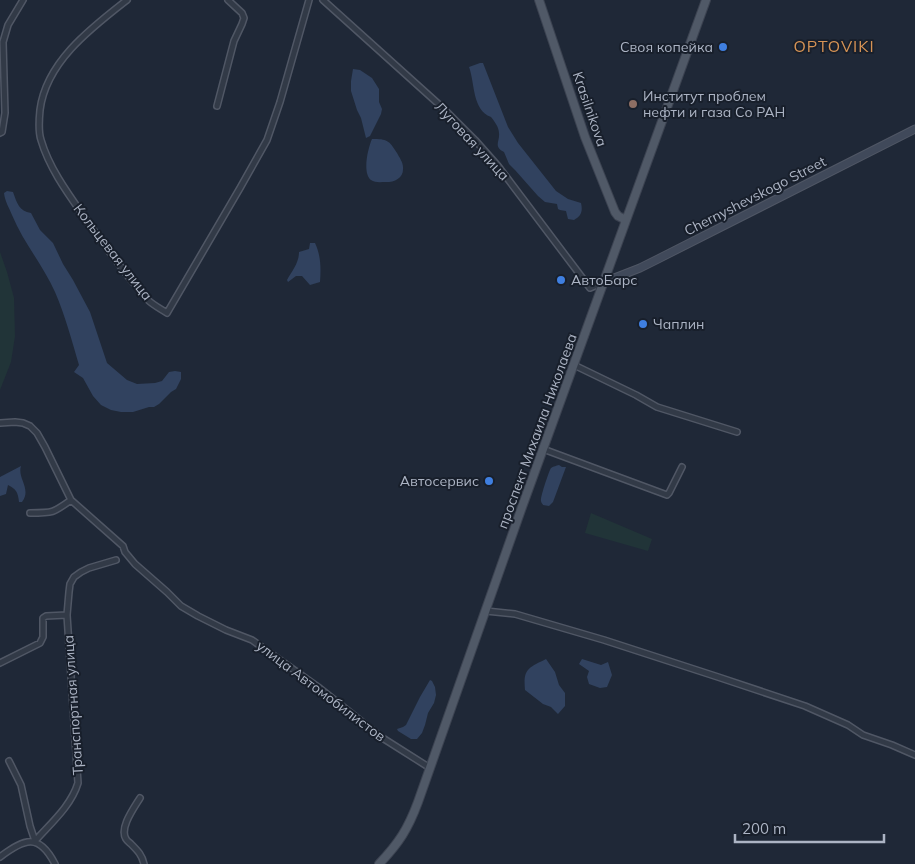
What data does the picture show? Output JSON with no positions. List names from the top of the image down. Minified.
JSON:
{"streets":{"main road":["Krasilnikova","Chernyshevskogo Street","проспект Михаила Николаева"],"street":["Луговая улица","Кольцевая улица","улица Автомобилистов","Транспортная улица"]},"crossings":[["Krasilnikova","проспект Михаила Николаева"],["Луговая улица","Chernyshevskogo Street"],["Луговая улица","проспект Михаила Николаева"],["Chernyshevskogo Street","проспект Михаила Николаева"],["проспект Михаила Николаева","улица Автомобилистов"]],"districts":["OPTOVIKI"],"places":["Своя копейка","Институт проблем нефти и газа Со РАН","АвтоБарс","Чаплин","Автосервис"],"scale_bar":"200 m"}
